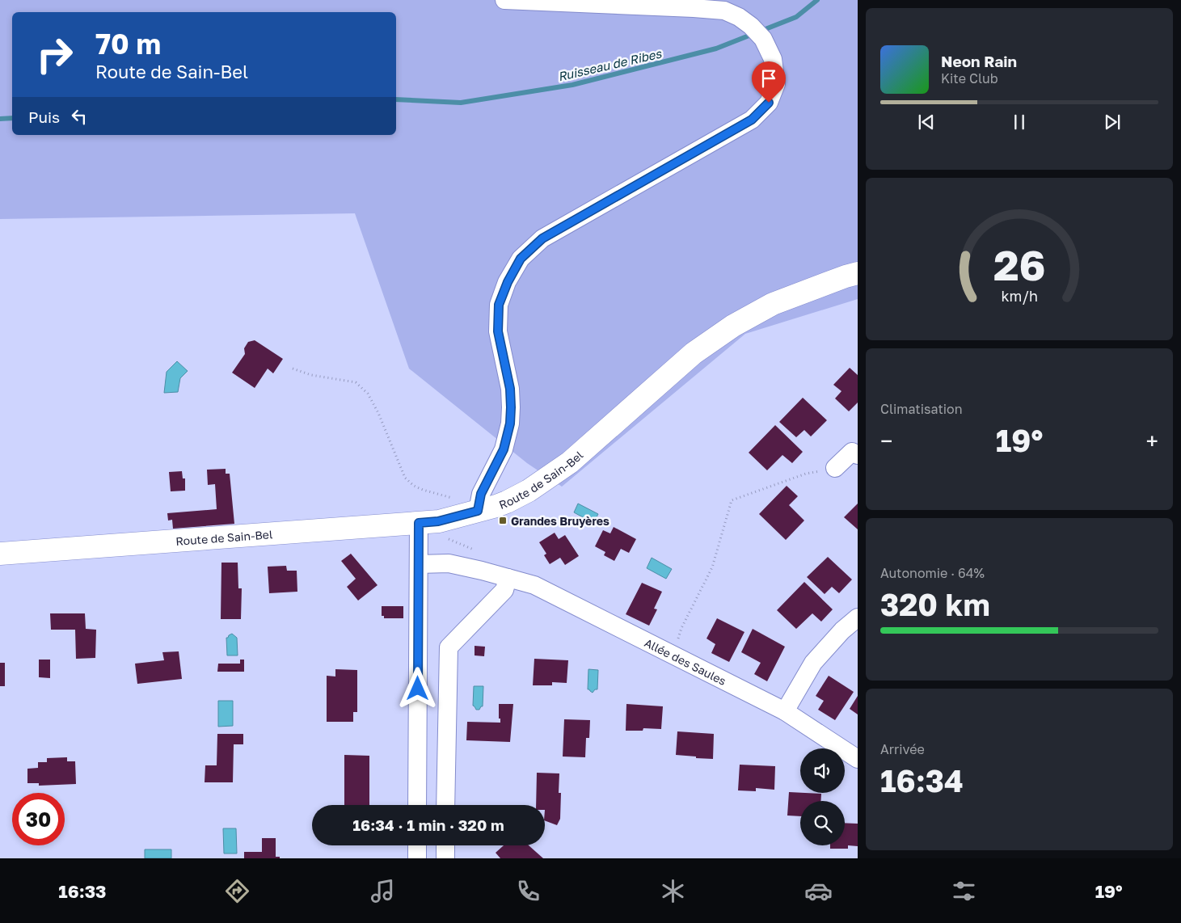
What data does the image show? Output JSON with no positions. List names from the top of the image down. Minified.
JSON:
{"streets":{"main road":["Route de Sain-Bel"],"street":["Allée des Saules"]},"water":["Ruisseau de Ribes"],"places":{"transit":["Grandes Bruyères"]},"page":{"turn":["70 m","Route de Sain-Bel"],"song":["Neon Rain","Kite Club"],"then":"Puis","tile":["Climatisation",["Autonomie · 64%","320 km"],["Arrivée","16:34"]],"heat":["−","19°","+"],"limit":"30","trip":"16:34 · 1 min · 320 m","tabs":["16:33","19°"],"gauge":["26","km/h"]}}
